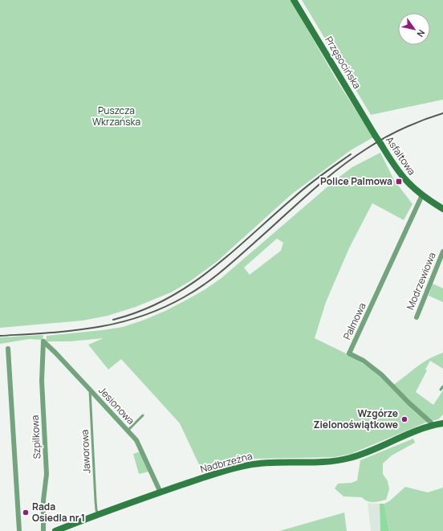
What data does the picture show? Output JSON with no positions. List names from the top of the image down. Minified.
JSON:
{"streets":{"street":["Przęsocińska","Asfaltowa","Modrzewiowa","Palmowa","Jesionowa","Szpilkowa","Nadbrzeżna"],"lane":["Jaworowa"]},"crossings":[["Przęsocińska","Asfaltowa"],["Asfaltowa","Palmowa"],["Palmowa","Nadbrzeżna"],["Jesionowa","Szpilkowa"],["Jesionowa","Jaworowa"],["Jesionowa","Nadbrzeżna"],["Jaworowa","Nadbrzeżna"]],"parks":["Puszcza Wkrzańska"],"places":{"transit":["Police Palmowa"],"other":["Wzgórze Zielonoświątkowe","Rada Osiedla nr 1"]},"north":"bottom right"}
